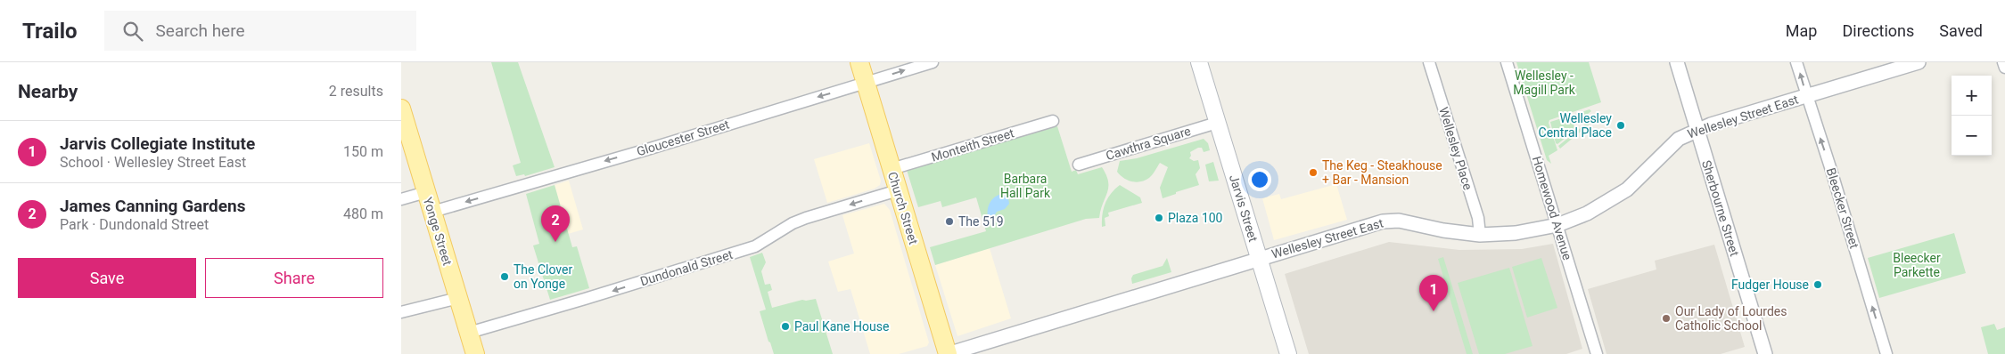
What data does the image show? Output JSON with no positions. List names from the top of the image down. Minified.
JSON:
{"streets":{"main road":["Church Street","Jarvis Street","Yonge Street"],"street":["Wellesley Street East","Gloucester Street","Cawthra Square","Monteith Street","Wellesley Place","Homewood Avenue","Sherbourne Street","Bleecker Street","Dundonald Street"]},"crossings":[["Wellesley Street East","Wellesley Place"],["Wellesley Street East","Church Street"],["Wellesley Street East","Jarvis Street"],["Wellesley Street East","Homewood Avenue"],["Wellesley Street East","Sherbourne Street"],["Wellesley Street East","Bleecker Street"],["Gloucester Street","Church Street"],["Gloucester Street","Yonge Street"],["Cawthra Square","Jarvis Street"],["Monteith Street","Church Street"],["Church Street","Dundonald Street"],["Yonge Street","Dundonald Street"]],"one_way":["Bleecker Street","Dundonald Street"],"parks":["Wellesley - Magill Park","Barbara Hall Park","Bleecker Parkette"],"places":["Wellesley Central Place","The Keg - Steakhouse + Bar - Mansion","Plaza 100","The 519","The Clover on Yonge","Fudger House","Our Lady of Lourdes Catholic School","Paul Kane House"],"page":{"header":"Trailo","search":"Search here","nav":["Map","Directions","Saved"],"heading":["Nearby","2 results"],"map_buttons":["+","−"],"list":[{"mark":"1","name":"Jarvis Collegiate Institute","note":"School · Wellesley Street East","value":"150 m"},{"mark":"2","name":"James Canning Gardens","note":"Park · Dundonald Street","value":"480 m"}],"pins":["2","1"],"buttons":["Save","Share"]}}
